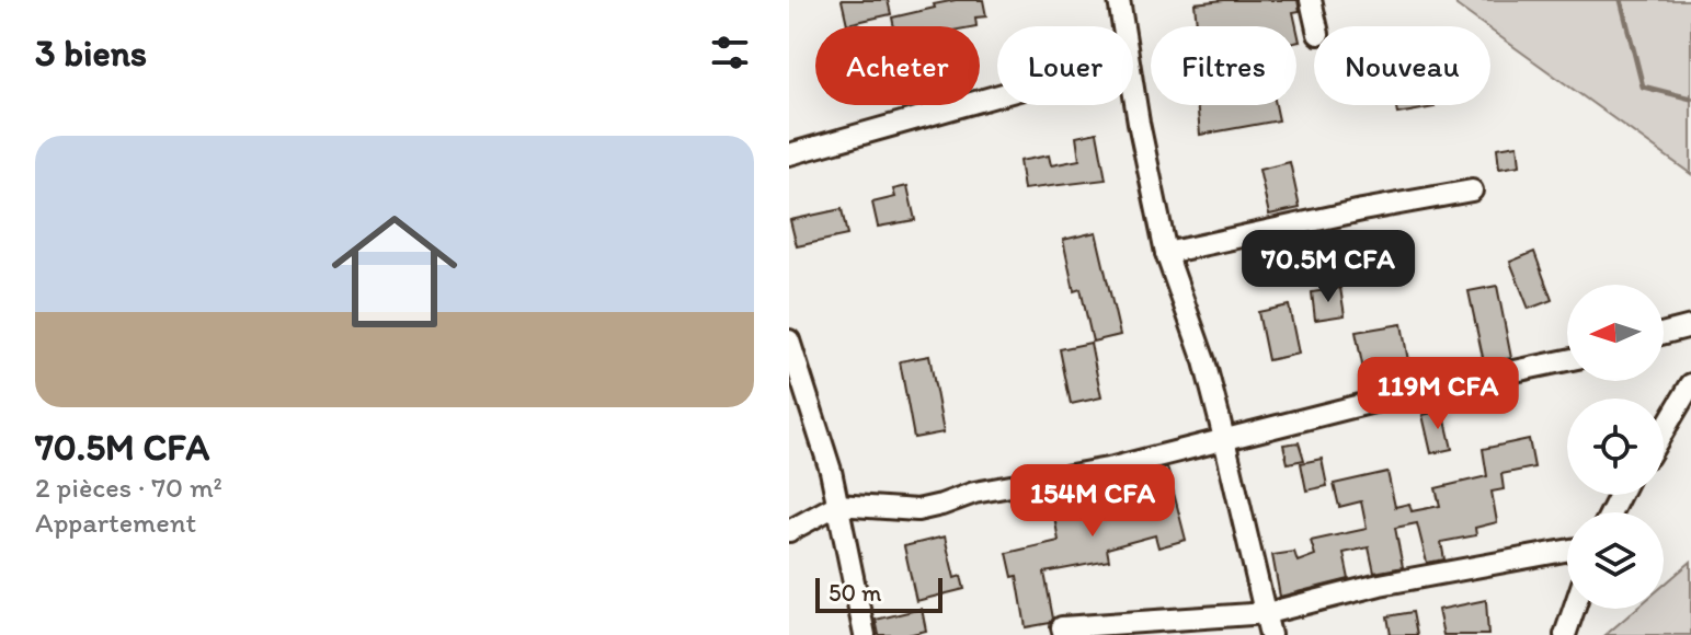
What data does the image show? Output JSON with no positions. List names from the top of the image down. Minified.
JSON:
{"scale_bar":"50 m","north":"left","page":{"heading":"3 biens","chip":["Acheter","Louer","Filtres","Nouveau"],"list":[{"name":"70.5M CFA","note":"2 pièces · 70 m² · Appartement"}],"price":["70.5M CFA","119M CFA","154M CFA"],"scale":"50 m"}}
